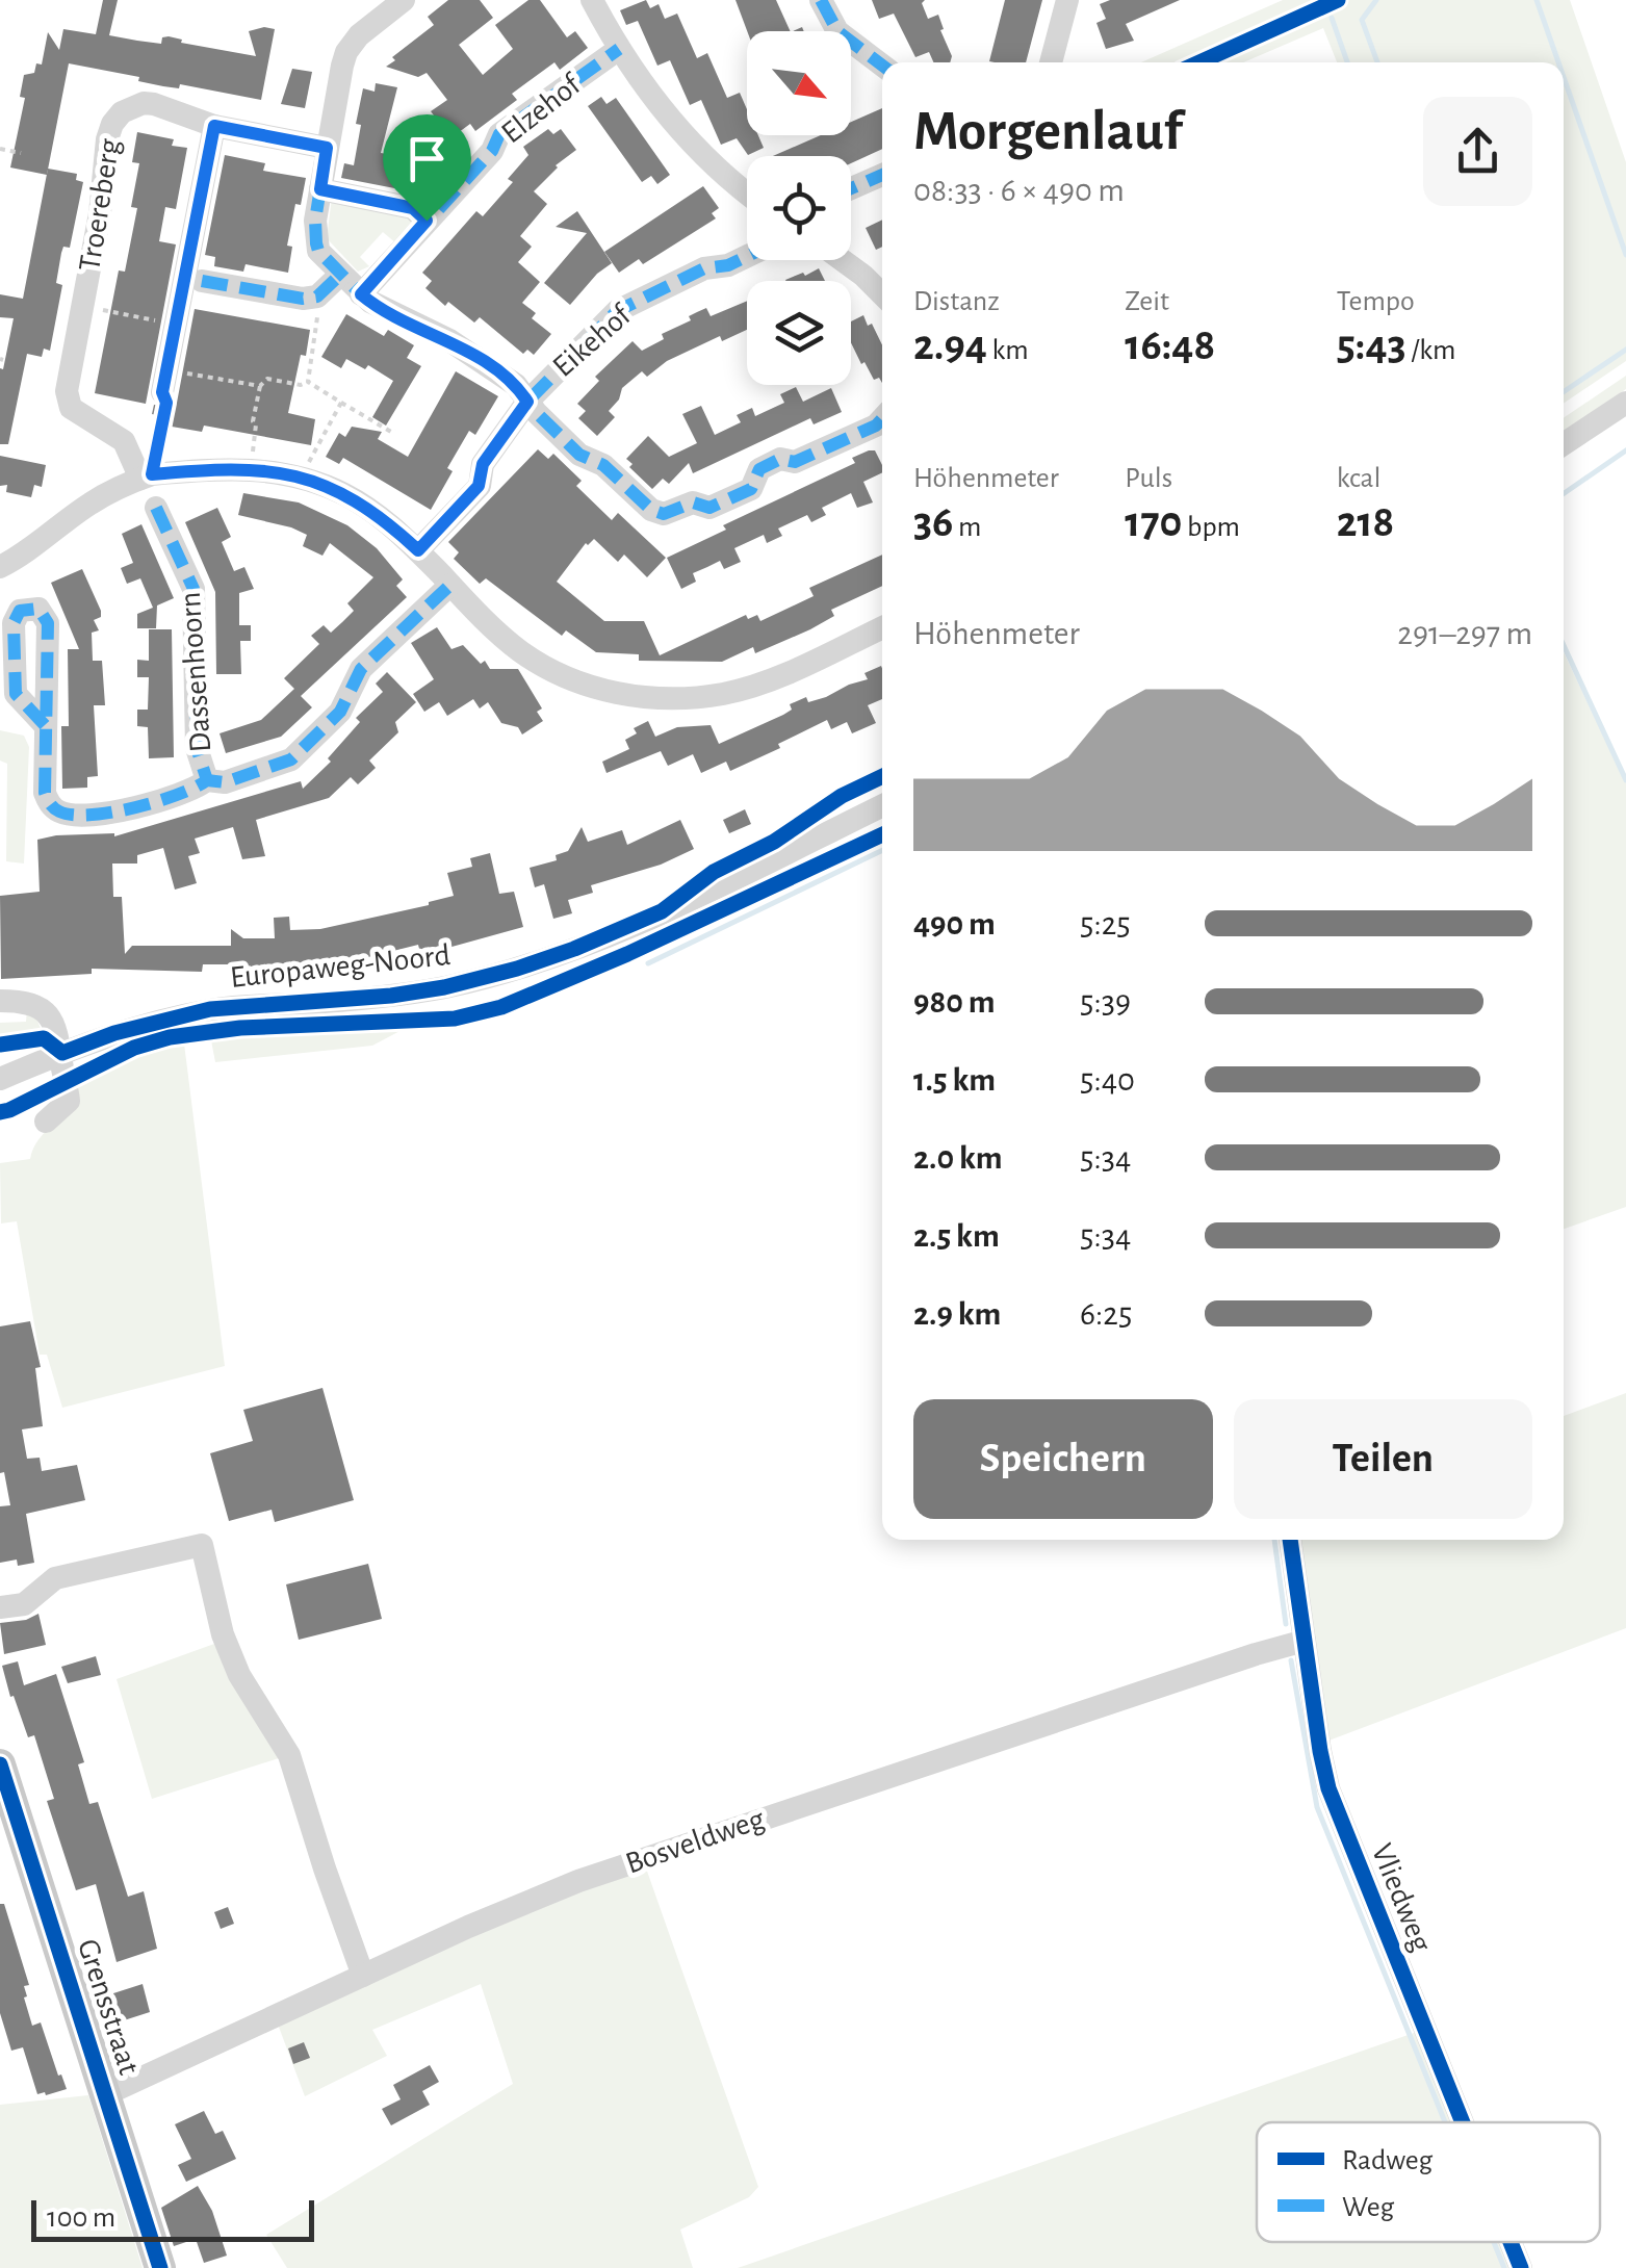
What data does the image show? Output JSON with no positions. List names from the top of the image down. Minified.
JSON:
{"streets":{"main road":["Grensstraat"],"street":["Elzehof","Troereberg","Eikehof","Dassenhoorn","Europaweg-Noord","Bosveldweg","Vliedweg"]},"crossings":[["Bosveldweg","Vliedweg"],["Bosveldweg","Grensstraat"]],"legend":["Radweg","Weg"],"scale_bar":"100 m","north":"bottom right","page":{"heading":["Morgenlauf","08:33 · 6 × 490 m"],"stats":[["Distanz","2.94 km"],["Zeit","16:48"],["Tempo","5:43 /km"],["Höhenmeter","36 m"],["Puls","170 bpm"],["kcal","218"]],"chart":["Höhenmeter","291–297 m"],"list":[{"name":"490 m","note":"5:25"},{"name":"980 m","note":"5:39"},{"name":"1.5 km","note":"5:40"},{"name":"2.0 km","note":"5:34"},{"name":"2.5 km","note":"5:34"},{"name":"2.9 km","note":"6:25"}],"buttons":["Speichern","Teilen"],"scale":"100 m"}}
